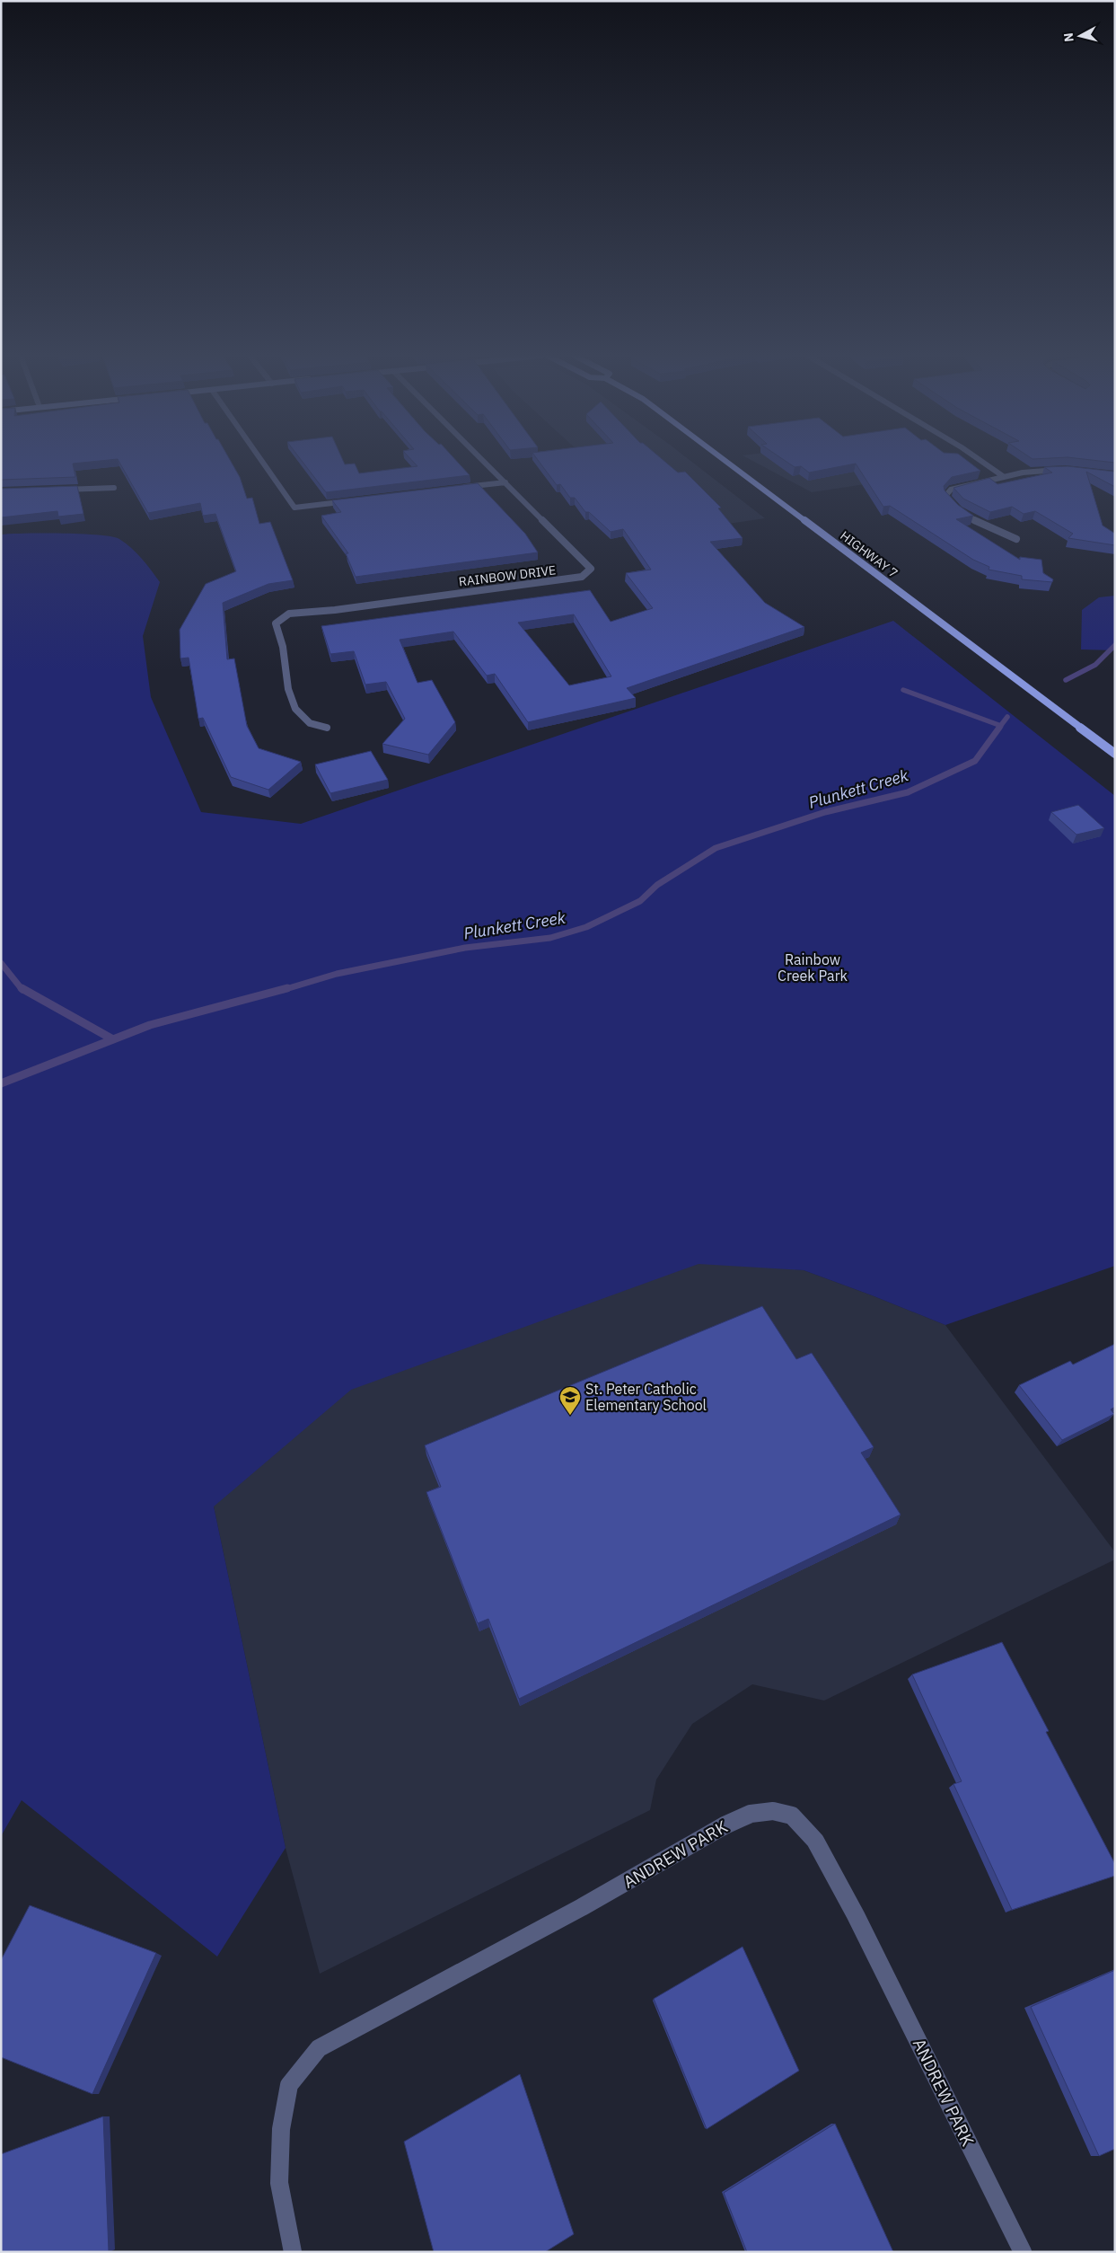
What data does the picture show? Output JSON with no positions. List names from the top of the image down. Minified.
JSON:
{"streets":{"main road":["HIGHWAY 7"],"street":["RAINBOW DRIVE","ANDREW PARK"]},"water":["Plunkett Creek"],"parks":["Rainbow Creek Park"],"places":{"school or university":["St. Peter Catholic Elementary School"]},"north":"left"}
